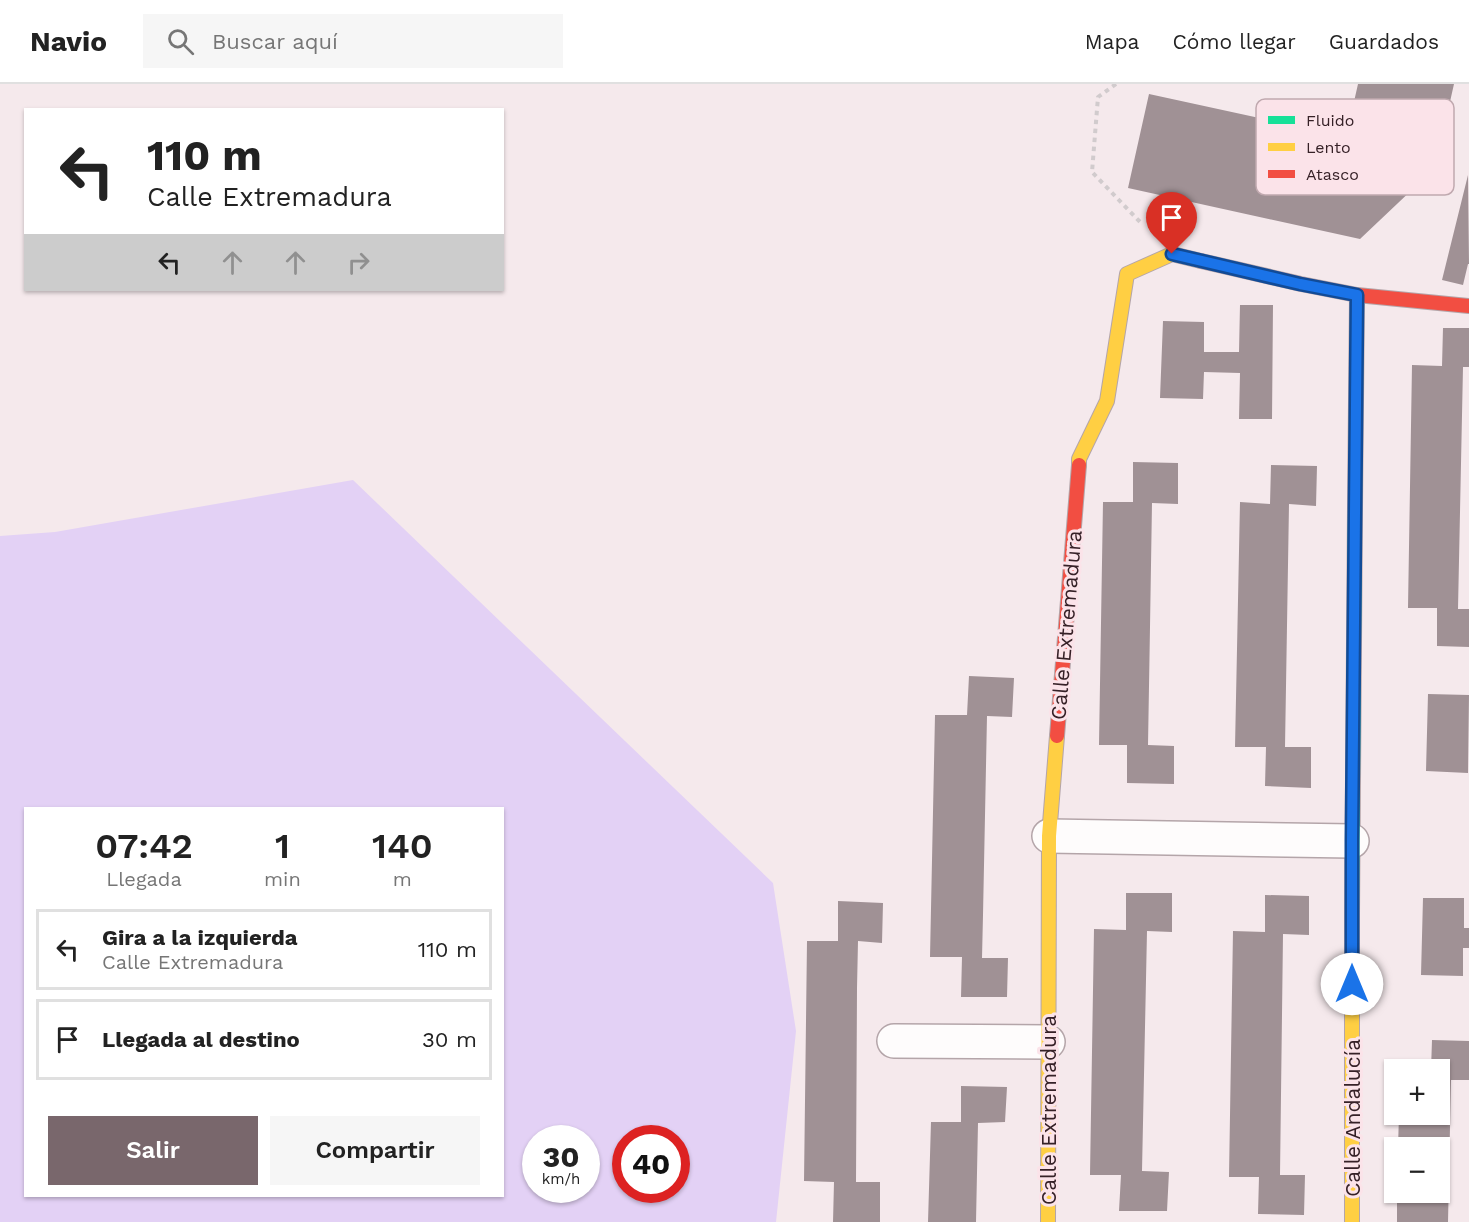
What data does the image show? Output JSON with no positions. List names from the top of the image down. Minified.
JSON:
{"streets":{"street":["Calle Extremadura","Calle Andalucía"]},"legend":["Fluido","Lento","Atasco"],"page":{"header":"Navio","search":"Buscar aquí","nav":["Mapa","Cómo llegar","Guardados"],"turn":["110 m","Calle Extremadura"],"eta":["07:42","Llegada","1","min","140","m"],"list":[{"name":"Gira a la izquierda","note":"Calle Extremadura","value":"110 m"},{"name":"Llegada al destino","value":"30 m"}],"map_buttons":["+","−"],"buttons":["Salir","Compartir"],"speed":"30 km/h","limit":"40"}}
